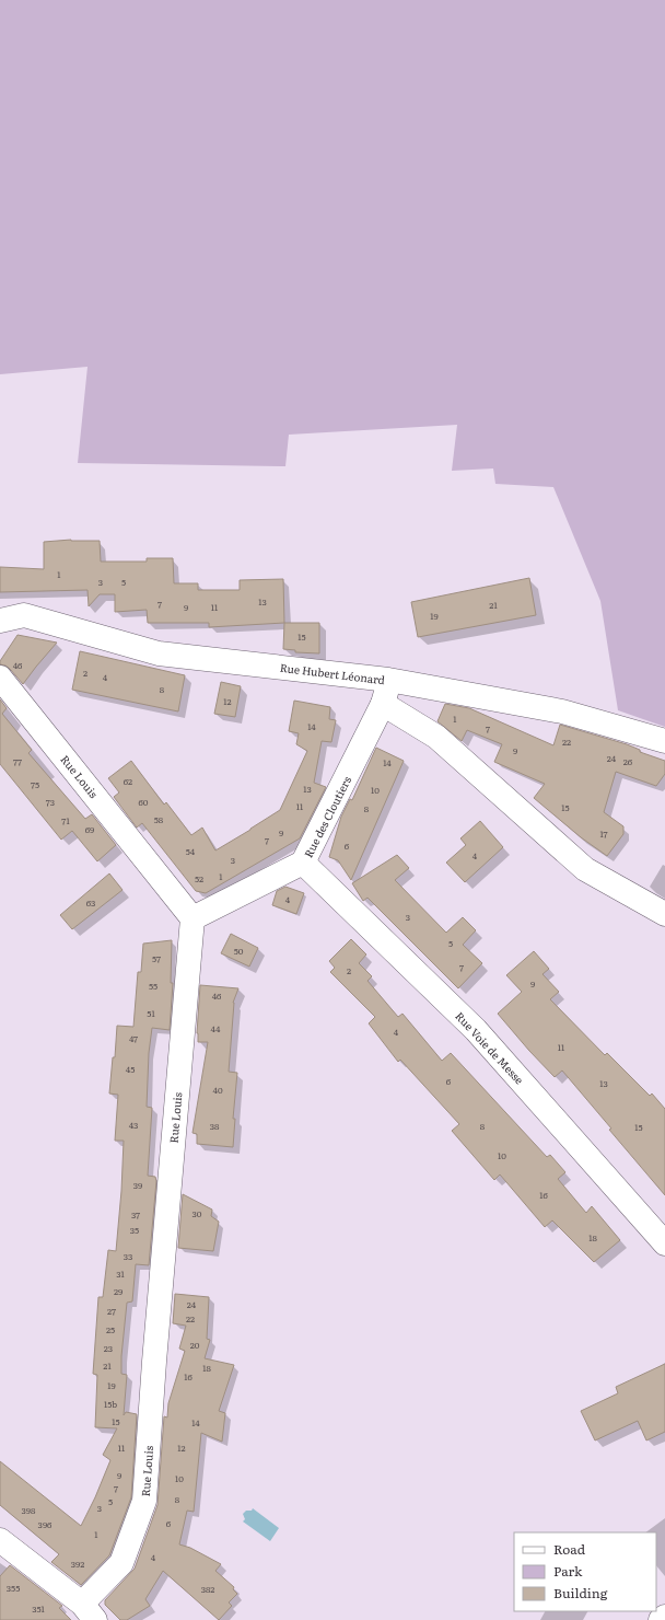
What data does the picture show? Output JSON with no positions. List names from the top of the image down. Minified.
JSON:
{"streets":{"street":["Rue Hubert Léonard","Rue Louis","Rue des Cloutiers","Rue Voie de Messe"]},"crossings":[["Rue Hubert Léonard","Rue des Cloutiers"],["Rue Louis","Rue des Cloutiers"],["Rue des Cloutiers","Rue Voie de Messe"]],"house_numbers":["1","3","5","13","7","21","9","11","19","15","46","2","4","8","12","1","14","7","22","9","24","77","26","14","62","75","13","10","73","60","11","15","8","58","71","69","9","17","7","6","54","4","3","1","52","4","63","3","5","50","57","7","2","9","55","46","51","44","4","47","11","45","6","13","40","43","38","8","15","10","39","16","30","37","35","18","33","31","29","24","27","22","25","20","23","21","18","16","19","15b","15","14","11","12","9","10","7","8","5","3","398","6","396","1","4","392","355","382","351"],"legend":["Road","Park","Building"]}
